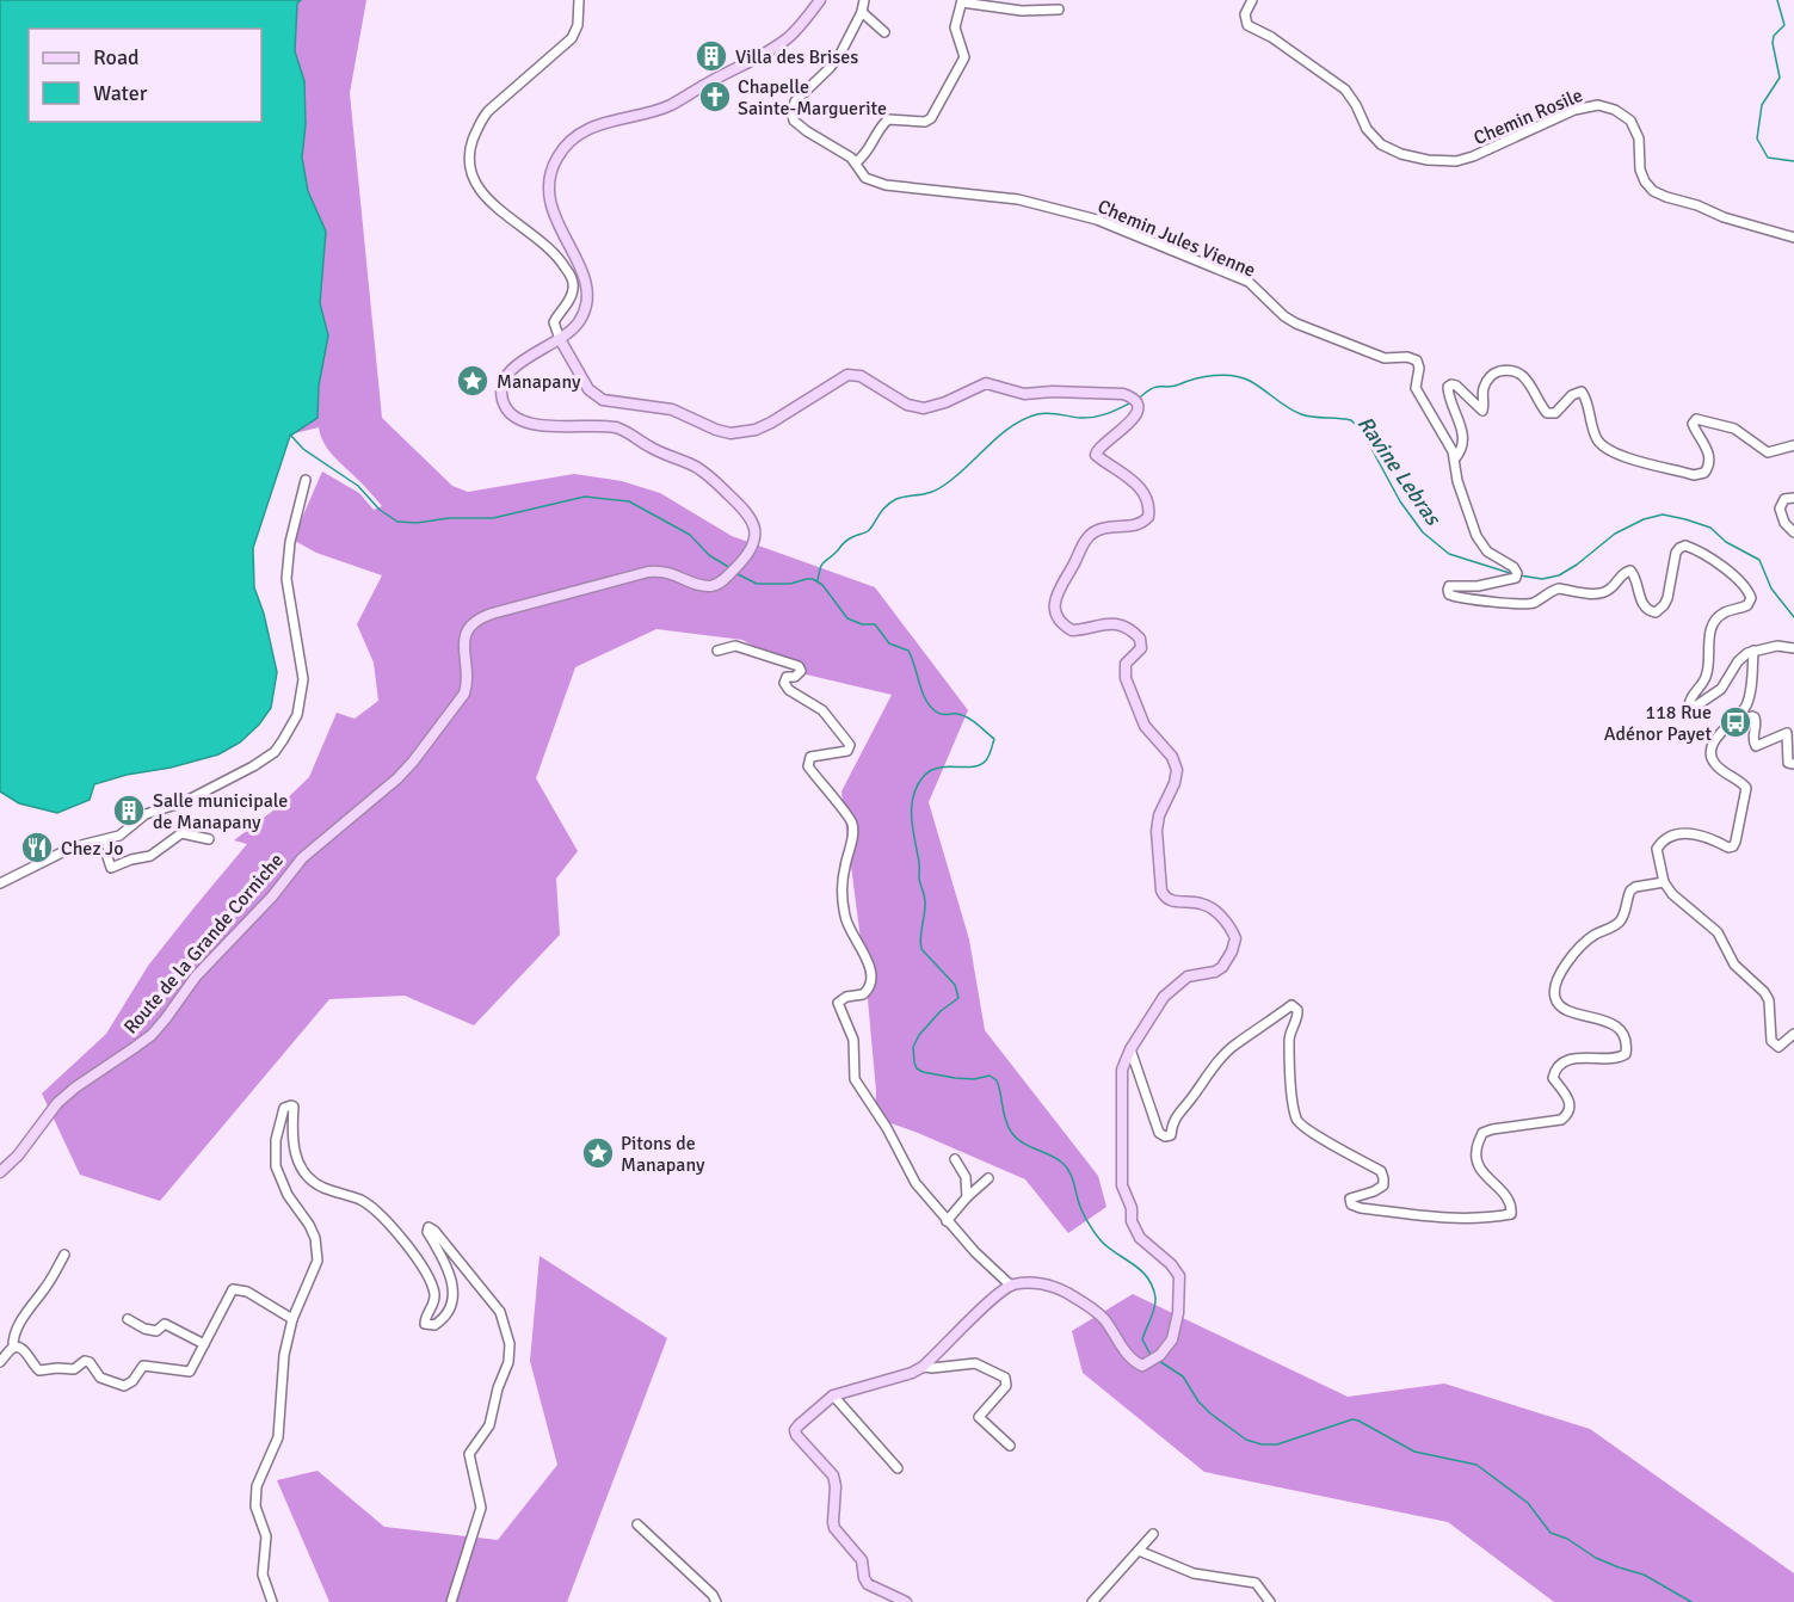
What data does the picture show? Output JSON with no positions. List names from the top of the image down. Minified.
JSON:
{"streets":{"main road":["Route de la Grande Corniche"],"street":["Chemin Rosile","Chemin Jules Vienne"]},"water":["Ravine Lebras"],"places":{"building":["Villa des Brises","Salle municipale de Manapany"],"church":["Chapelle Sainte-Marguerite"],"place":["Manapany","Pitons de Manapany"],"bus stop":["118 Rue Adénor Payet"],"restaurant":["Chez Jo"]},"legend":["Road","Water"]}
